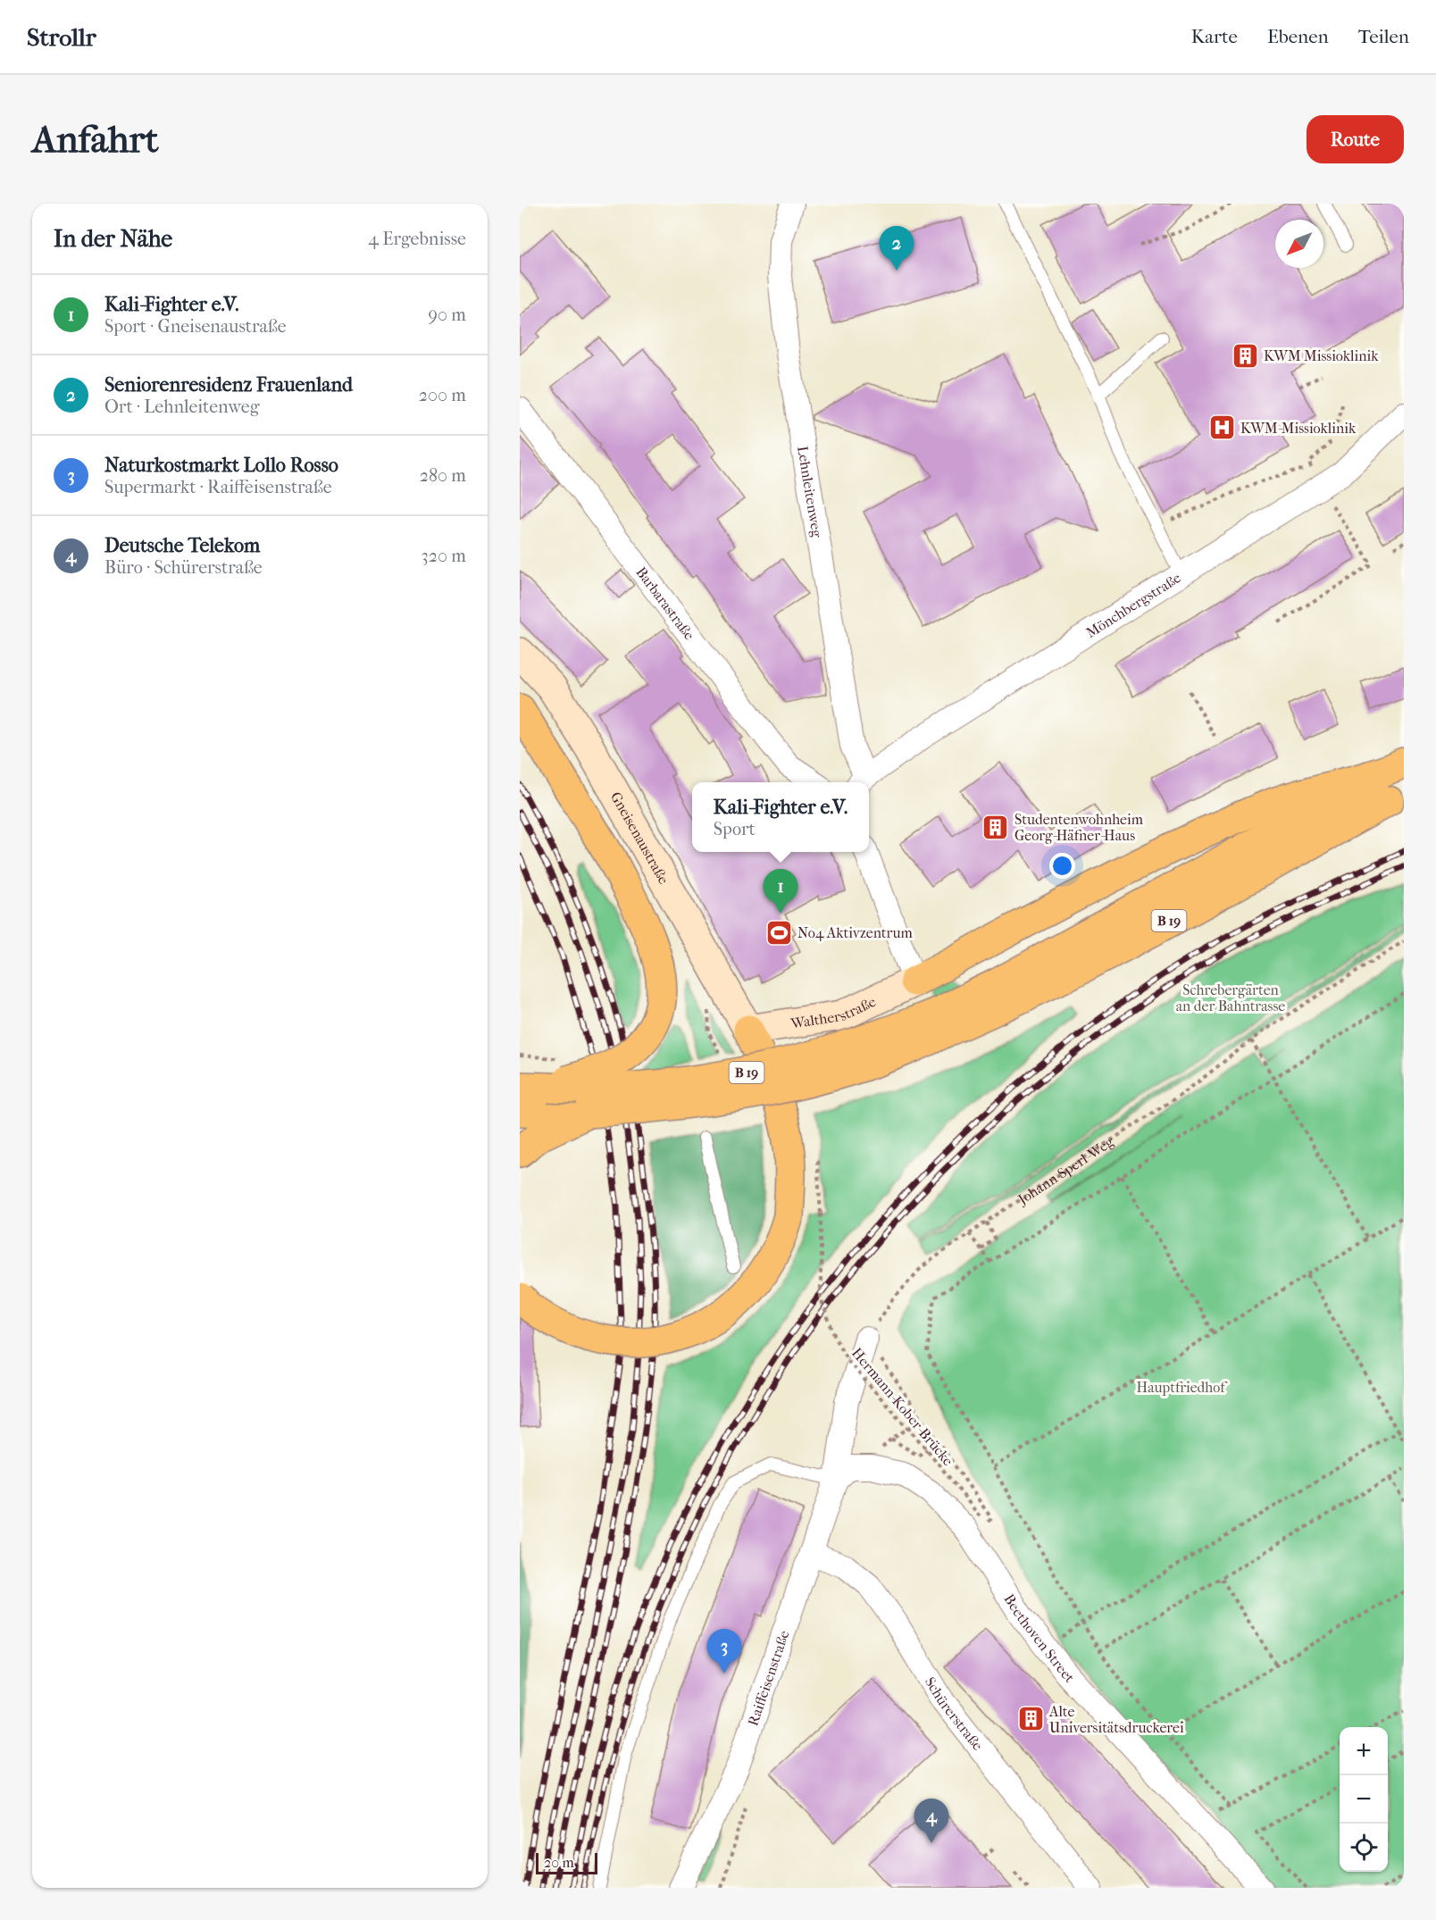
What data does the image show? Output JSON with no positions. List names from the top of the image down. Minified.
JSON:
{"streets":{"main road":["B 19"],"street":["Lehnleitenweg","Barbarastraße","Mönchbergstraße","Gneisenaustraße","Waltherstraße","Beethoven Street","Raiffeisenstraße","Schürerstraße"],"path":["Johann-Sperl-Weg","Hermann-Kober-Brücke"]},"crossings":[["Lehnleitenweg","Mönchbergstraße"],["Gneisenaustraße","Waltherstraße"],["Beethoven Street","Raiffeisenstraße"],["Raiffeisenstraße","Schürerstraße"]],"parks":["Schrebergärten an der Bahntrasse","Hauptfriedhof"],"places":{"building":["KWM Missioklinik","Studentenwohnheim Georg-Häfner-Haus","Alte Universitätsdruckerei"],"hospital":["KWM-Missioklinik"],"sports":["No4 Aktivzentrum"]},"scale_bar":"20 m","north":"bottom left","page":{"header":"Strollr","nav":["Karte","Ebenen","Teilen"],"buttons":"Route","title":"Anfahrt","heading":["In der Nähe","4 Ergebnisse"],"pins":["2","1","3","4"],"list":[{"mark":"1","name":"Kali-Fighter e.V.","note":"Sport · Gneisenaustraße","value":"90 m"},{"mark":"2","name":"Seniorenresidenz Frauenland","note":"Ort · Lehnleitenweg","value":"200 m"},{"mark":"3","name":"Naturkostmarkt Lollo Rosso","note":"Supermarkt · Raiffeisenstraße","value":"280 m"},{"mark":"4","name":"Deutsche Telekom","note":"Büro · Schürerstraße","value":"320 m"}],"popup":["Kali-Fighter e.V.","Sport"],"map_buttons":["+","−"],"scale":"20 m"}}
